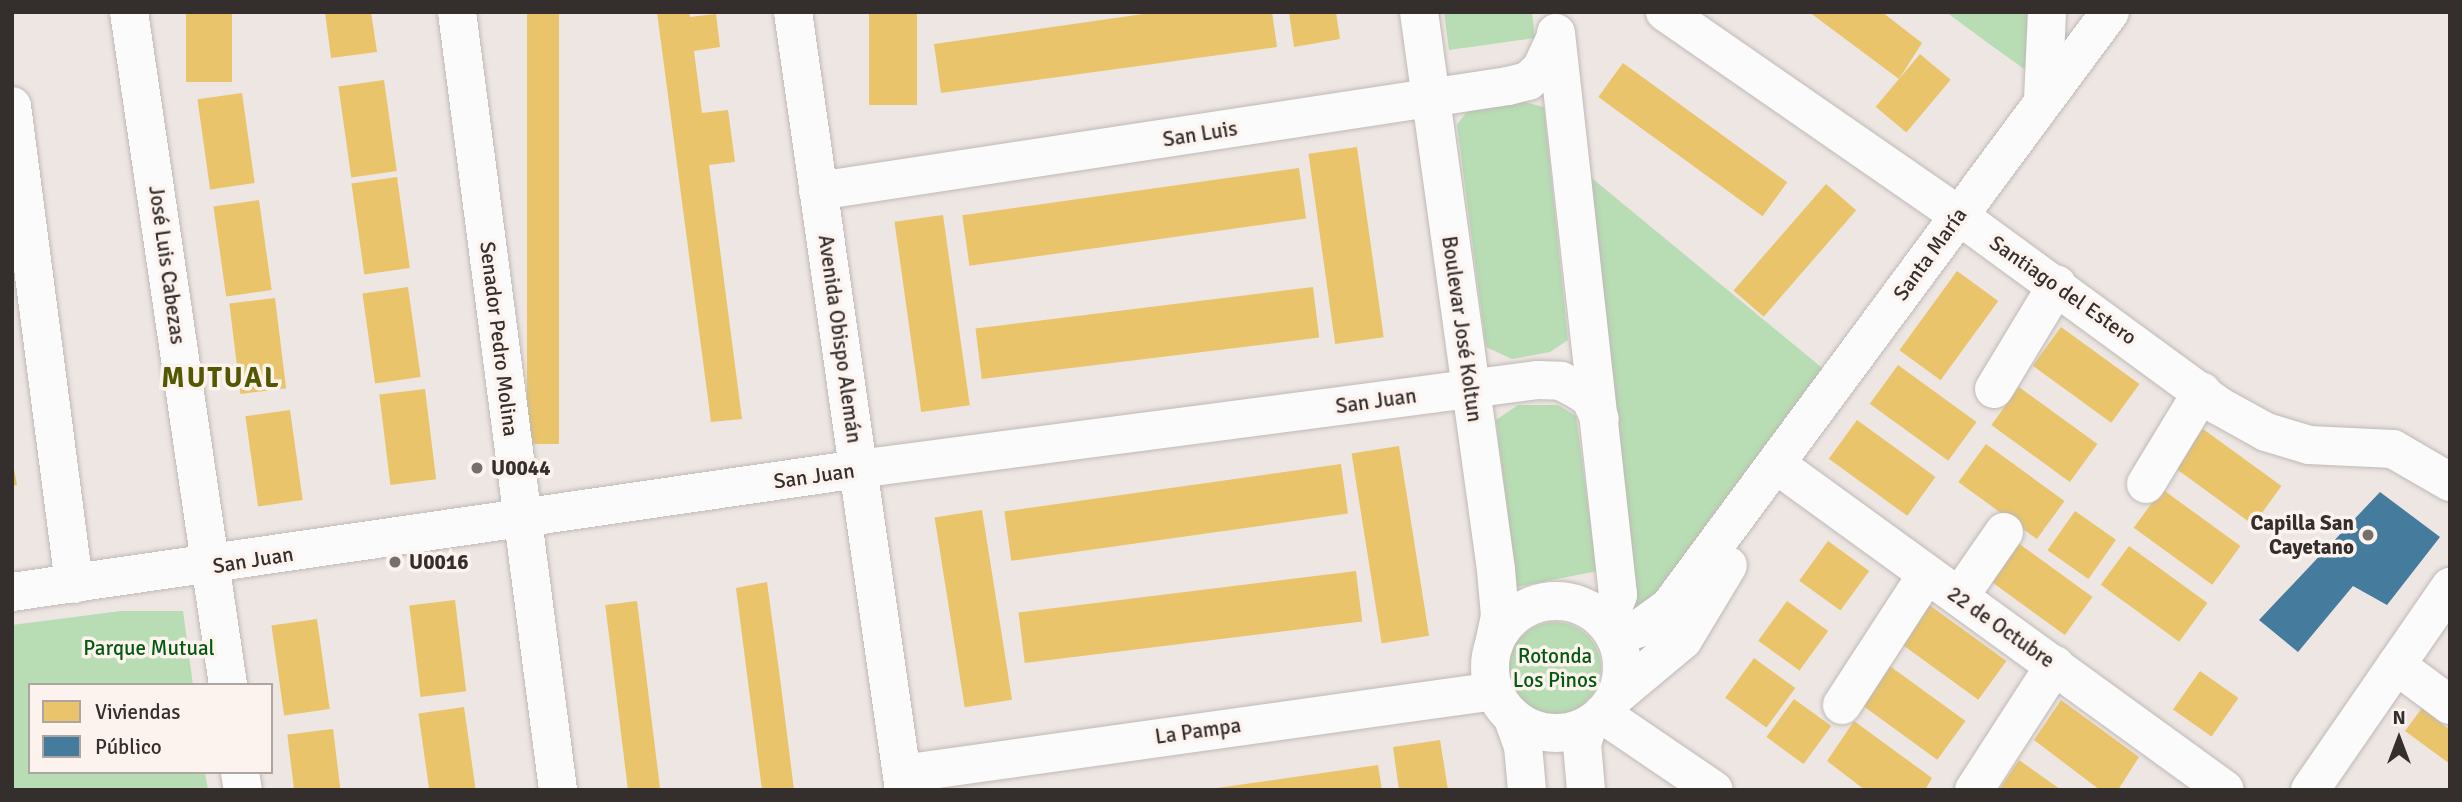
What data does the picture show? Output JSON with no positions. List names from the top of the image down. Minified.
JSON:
{"streets":{"street":["San Luis","Santa María","José Luis Cabezas","Santiago del Estero","Boulevar José Koltun","Senador Pedro Molina","Avenida Obispo Alemán","San Juan","22 de Octubre","La Pampa"]},"crossings":[["San Luis","Boulevar José Koltun"],["San Luis","Avenida Obispo Alemán"],["Santa María","Santiago del Estero"],["Santa María","Boulevar José Koltun"],["Santa María","22 de Octubre"],["Santa María","La Pampa"],["José Luis Cabezas","San Juan"],["Boulevar José Koltun","San Juan"],["Boulevar José Koltun","La Pampa"],["Senador Pedro Molina","San Juan"],["Avenida Obispo Alemán","San Juan"],["Avenida Obispo Alemán","La Pampa"]],"districts":["MUTUAL"],"parks":["Parque Mutual","Rotonda Los Pinos"],"places":["U0044","Capilla San Cayetano","U0016"],"legend":["Viviendas","Público"],"north":"top"}
